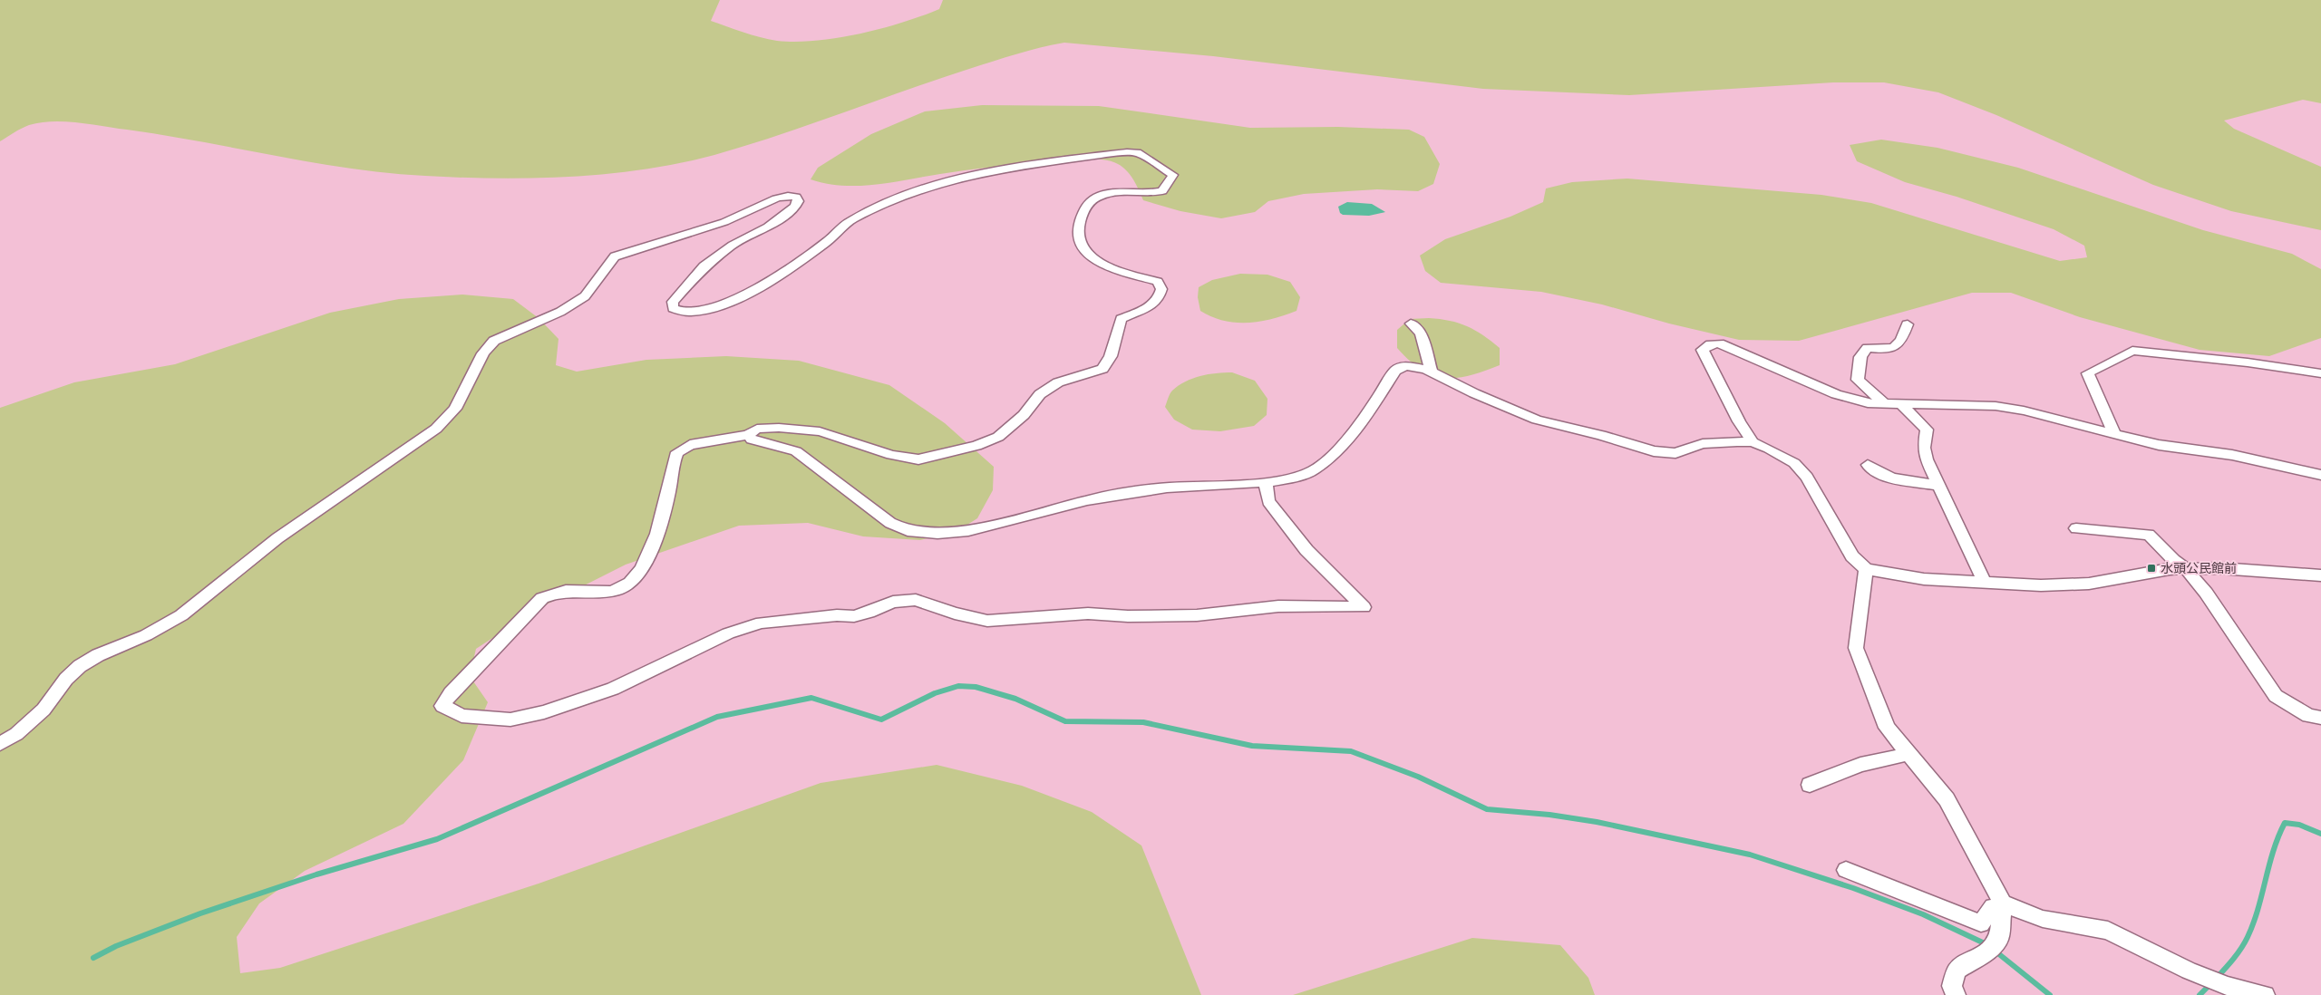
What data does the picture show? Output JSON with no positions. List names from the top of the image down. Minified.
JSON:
{"places":{"transit":["水頭公民館前"]}}
